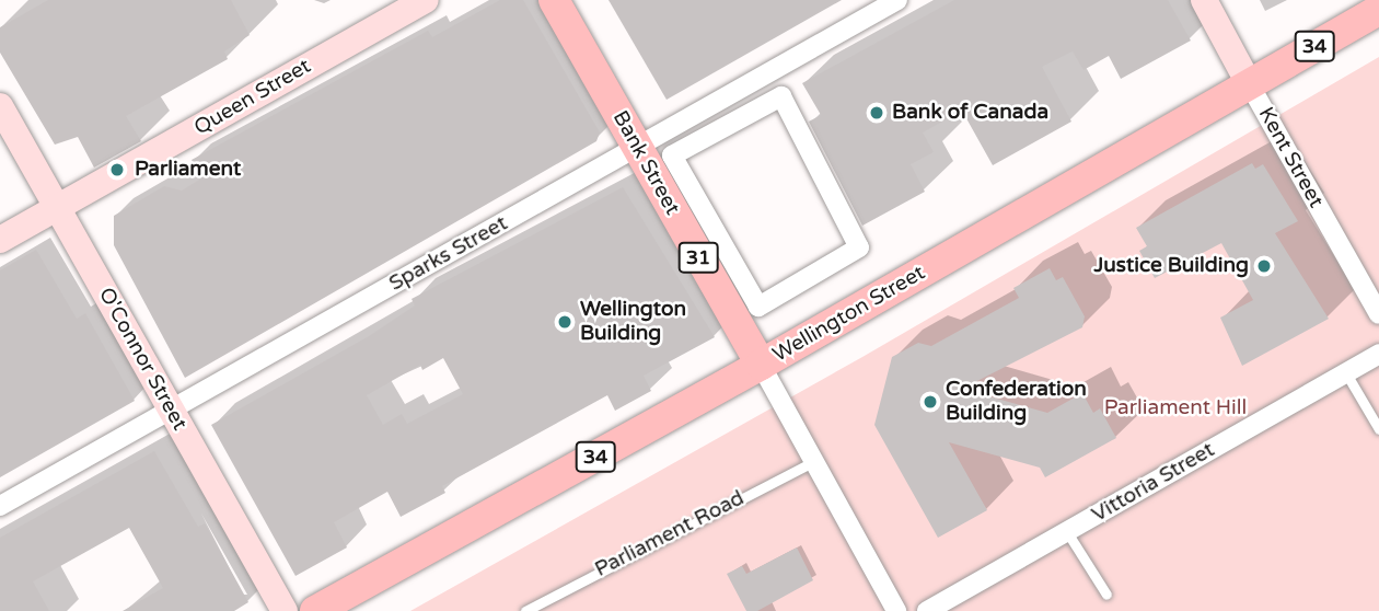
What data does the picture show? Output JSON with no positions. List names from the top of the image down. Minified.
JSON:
{"streets":{"main road":["34","Queen Street","Kent Street","Bank Street","31","Wellington Street","O'Connor Street"],"street":["Sparks Street","Vittoria Street"],"lane":["Parliament Road"]},"crossings":[["Queen Street","O'Connor Street"],["Kent Street","Wellington Street"],["Bank Street","Sparks Street"],["Bank Street","Wellington Street"],["Sparks Street","O'Connor Street"]],"parks":["Parliament Hill"],"places":["Bank of Canada","Parliament","Justice Building","Wellington Building","Confederation Building"]}
